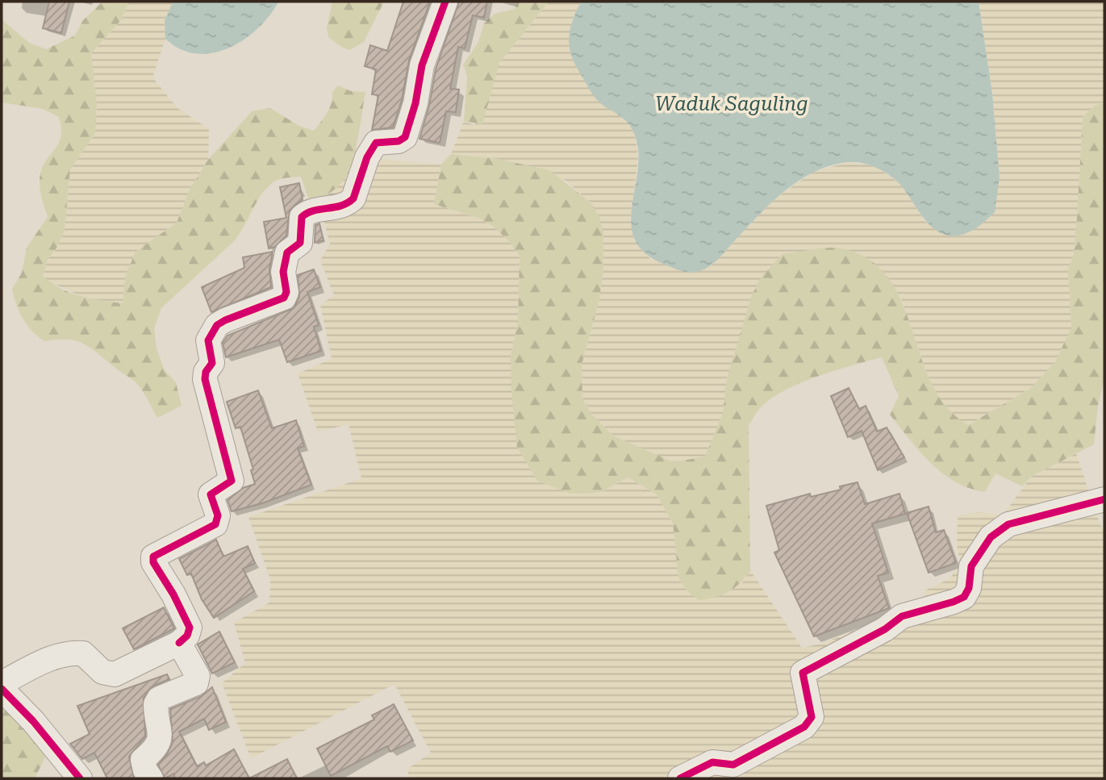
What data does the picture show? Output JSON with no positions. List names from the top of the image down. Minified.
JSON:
{"water":["Waduk Saguling"]}
